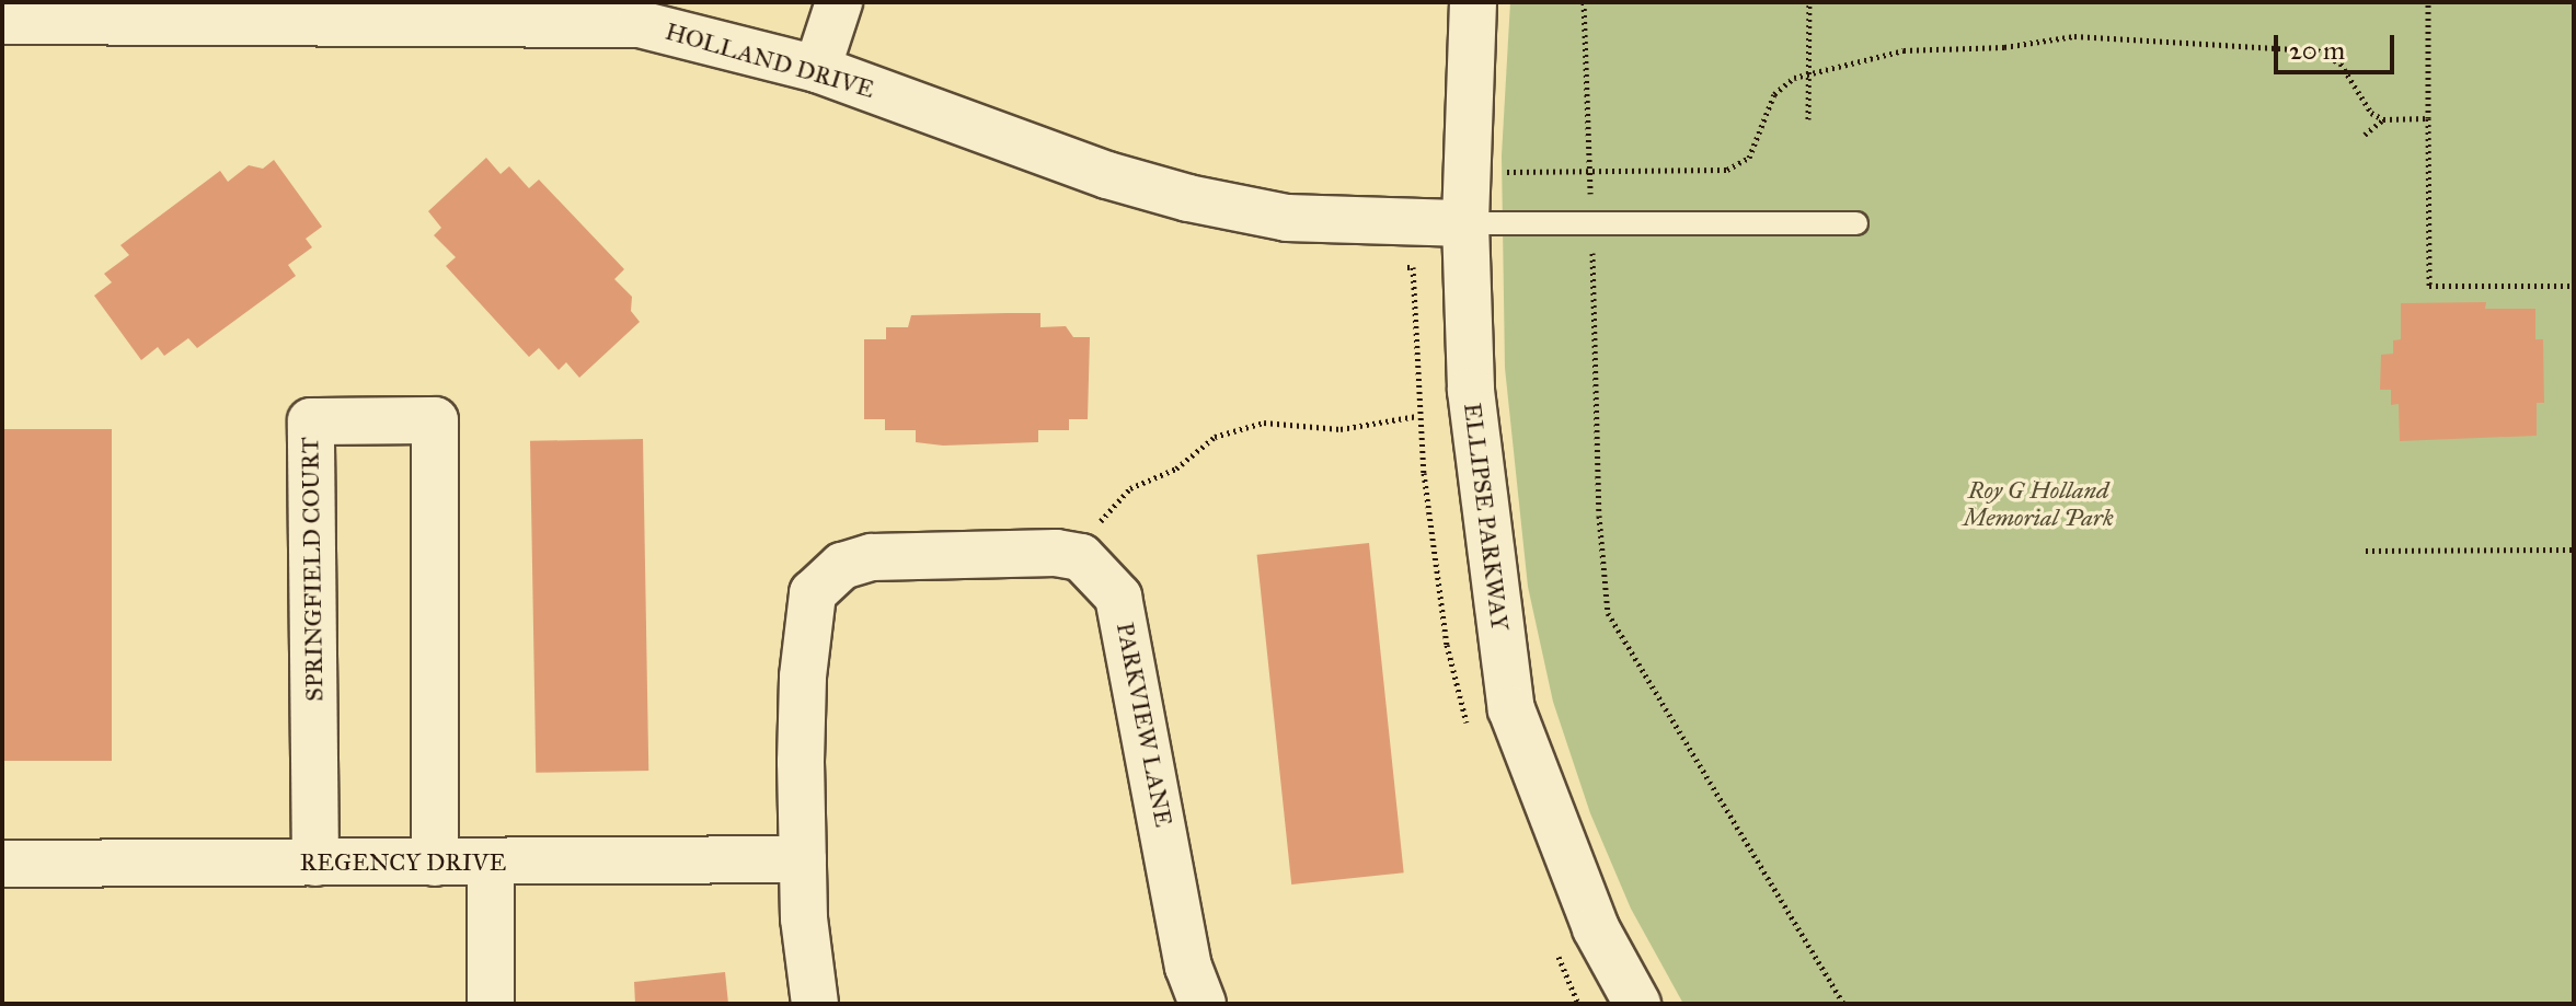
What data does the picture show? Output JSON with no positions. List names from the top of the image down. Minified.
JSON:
{"streets":{"street":["HOLLAND DRIVE","ELLIPSE PARKWAY","SPRINGFIELD COURT","PARKVIEW LANE","REGENCY DRIVE"]},"crossings":[["HOLLAND DRIVE","ELLIPSE PARKWAY"],["SPRINGFIELD COURT","REGENCY DRIVE"],["PARKVIEW LANE","REGENCY DRIVE"]],"parks":["Roy G Holland Memorial Park"],"scale_bar":"20 m"}
